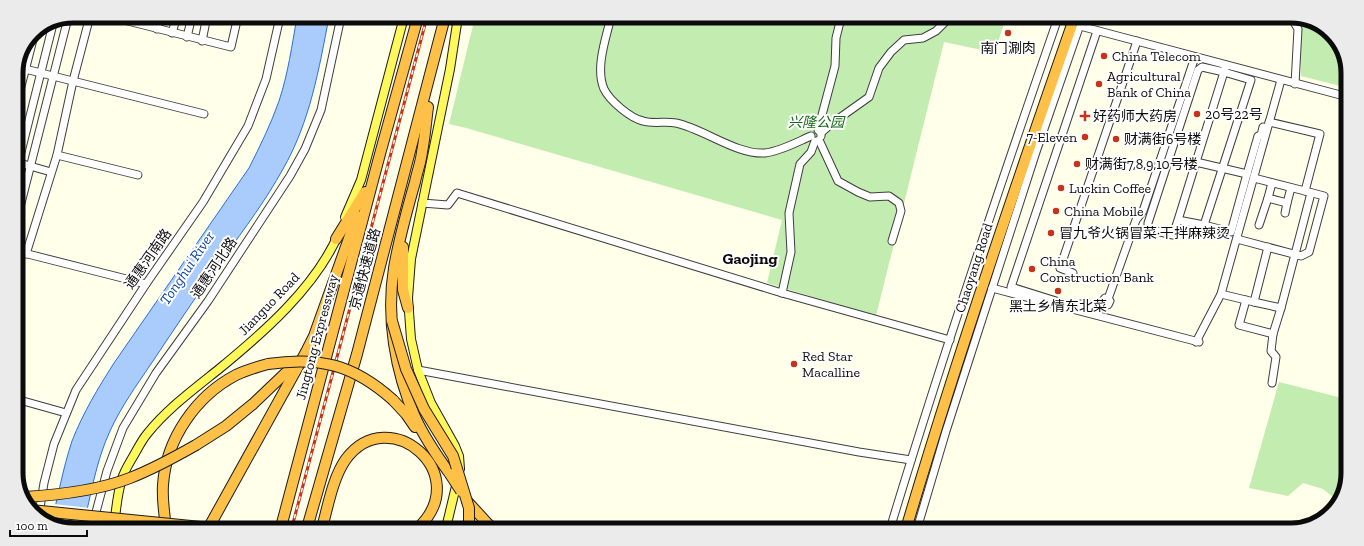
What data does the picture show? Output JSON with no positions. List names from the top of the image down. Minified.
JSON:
{"streets":{"highway":["Chaoyang Road","京通快速道路","Jingtong Expressway"],"main road":["Jianguo Road"],"street":["通惠河南路","通惠河北路"]},"districts":["Gaojing"],"water":["Tonghui River"],"parks":["兴隆公园"],"places":{"other":["南门涮肉","China Telecom","Agricultural Bank of China","20号22号","7-Eleven","财满街6号楼","财满街7,8,9,10号楼","Luckin Coffee","China Mobile","冒九爷火锅冒菜·干拌麻辣烫","China Construction Bank","黑土乡情东北菜","Red Star Macalline"],"health":["好药师大药房"]},"scale_bar":"100 m"}
